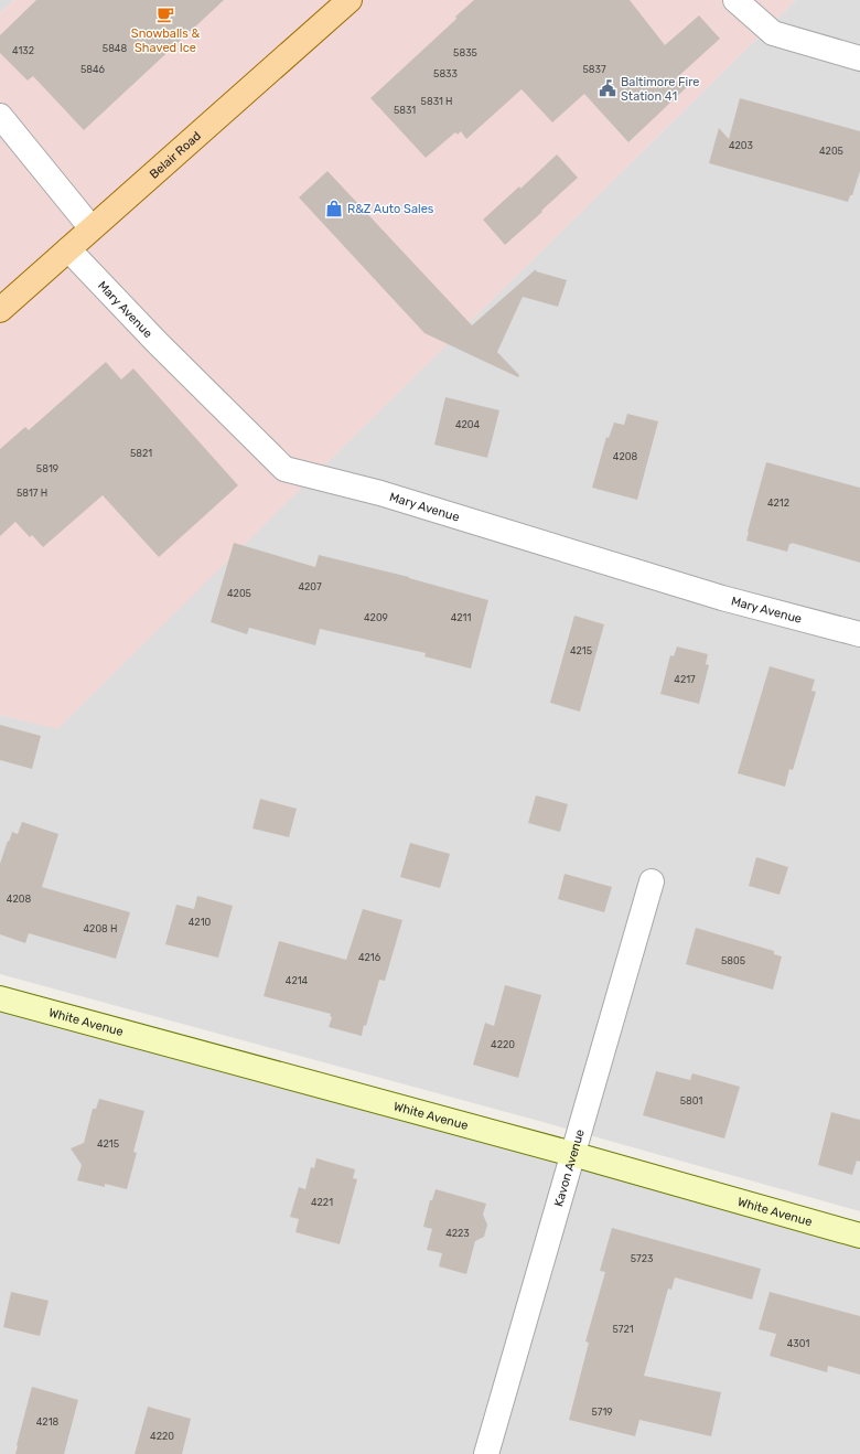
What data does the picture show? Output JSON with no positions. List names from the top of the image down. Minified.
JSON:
{"streets":{"main road":["Belair Road"],"street":["Mary Avenue","White Avenue","Kavon Avenue"]},"crossings":[["Belair Road","Mary Avenue"],["White Avenue","Kavon Avenue"]],"places":{"cafe":["Snowballs & Shaved Ice"],"public building":["Baltimore Fire Station 41"],"shop":["R&Z Auto Sales"]},"house_numbers":["5848","4132","5835","5846","5837","5833","5831 H","5831","4203","4205","4204","5821","4208","5819","5817 H","4212","4207","4205","4209","4211","4215","4217","4208","4210","4208 H","4216","5805","4214","4220","5801","4215","4221","4223","5723","5721","4301","5719","4218","4220"]}
